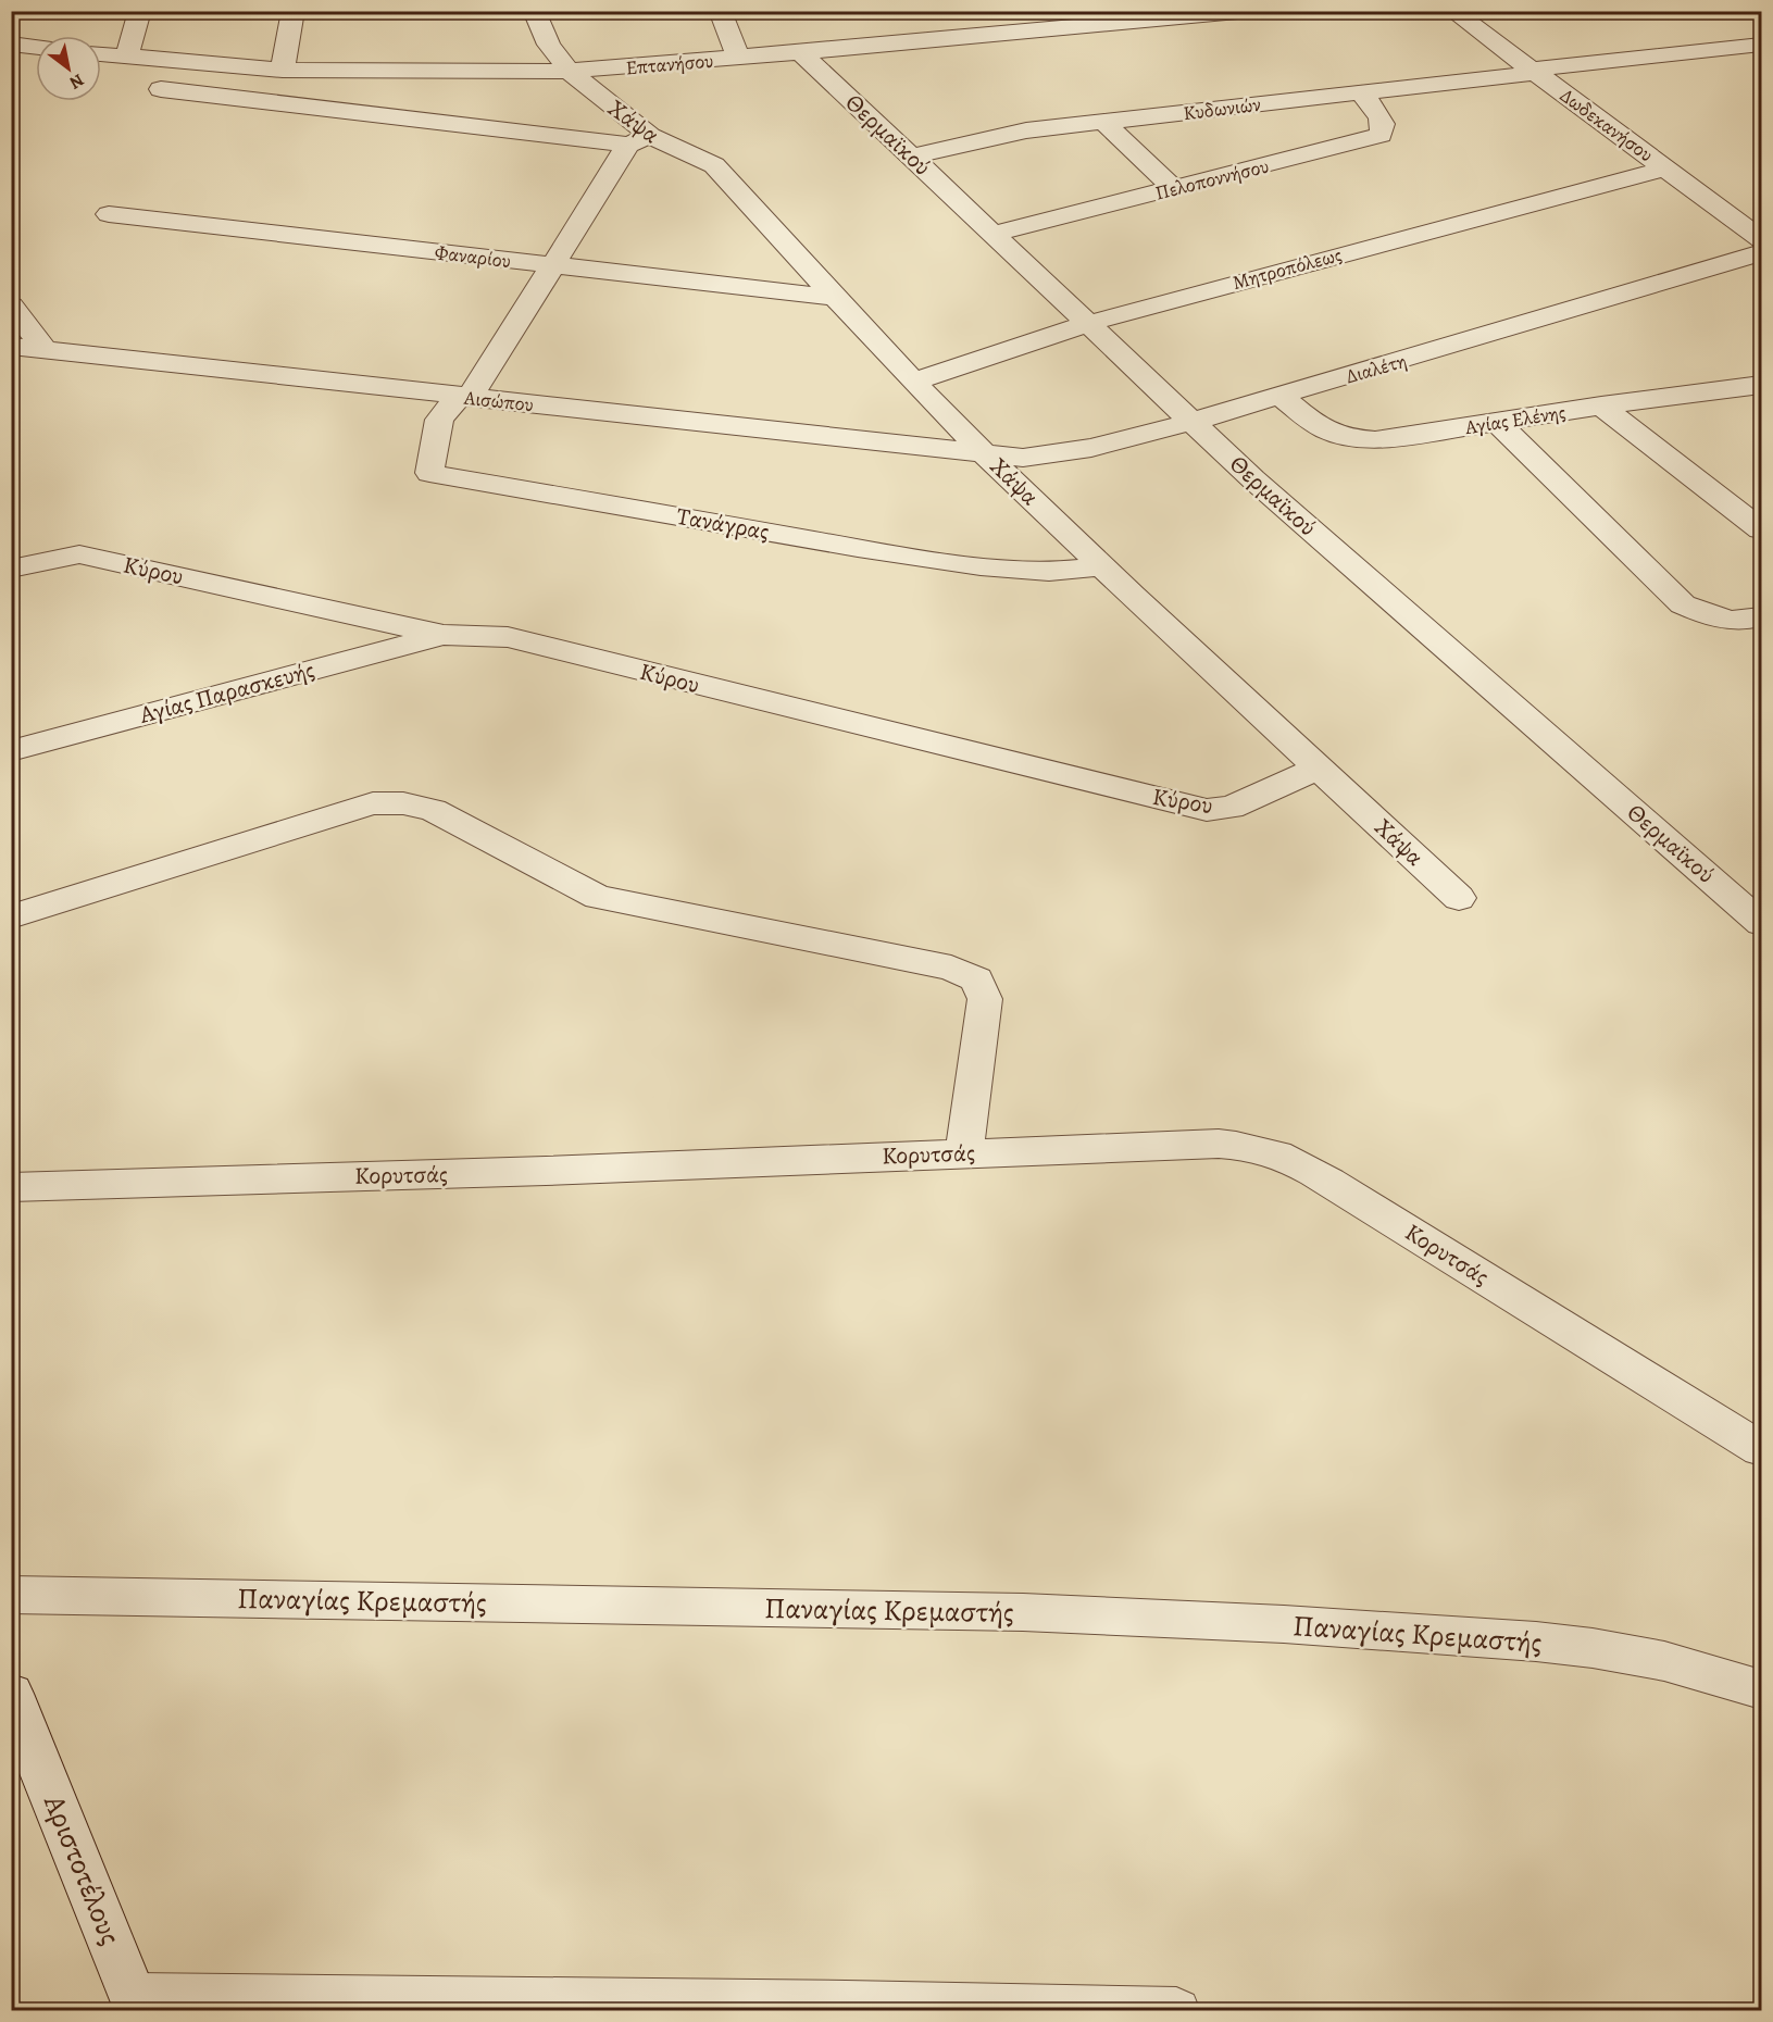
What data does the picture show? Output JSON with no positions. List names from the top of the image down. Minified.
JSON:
{"streets":{"street":["Επτανήσου","Κυδωνιών","Χάψα","Δωδεκανήσου","Θερμαϊκού","Πελοποννήσου","Φαναρίου","Μητροπόλεως","Διαλέτη","Αισώπου","Αγίας Ελένης","Τανάγρας","Κύρου","Αγίας Παρασκευής","Κορυτσάς","Παναγίας Κρεμαστής","Αριστοτέλους"]},"crossings":[["Επτανήσου","Χάψα"],["Επτανήσου","Θερμαϊκού"],["Κυδωνιών","Δωδεκανήσου"],["Κυδωνιών","Θερμαϊκού"],["Κυδωνιών","Πελοποννήσου"],["Χάψα","Φαναρίου"],["Χάψα","Μητροπόλεως"],["Χάψα","Διαλέτη"],["Χάψα","Αισώπου"],["Χάψα","Τανάγρας"],["Χάψα","Κύρου"],["Δωδεκανήσου","Μητροπόλεως"],["Θερμαϊκού","Πελοποννήσου"],["Θερμαϊκού","Μητροπόλεως"],["Θερμαϊκού","Διαλέτη"],["Φαναρίου","Τανάγρας"],["Διαλέτη","Αισώπου"],["Διαλέτη","Αγίας Ελένης"],["Αισώπου","Τανάγρας"],["Κύρου","Αγίας Παρασκευής"]],"north":"bottom right"}
